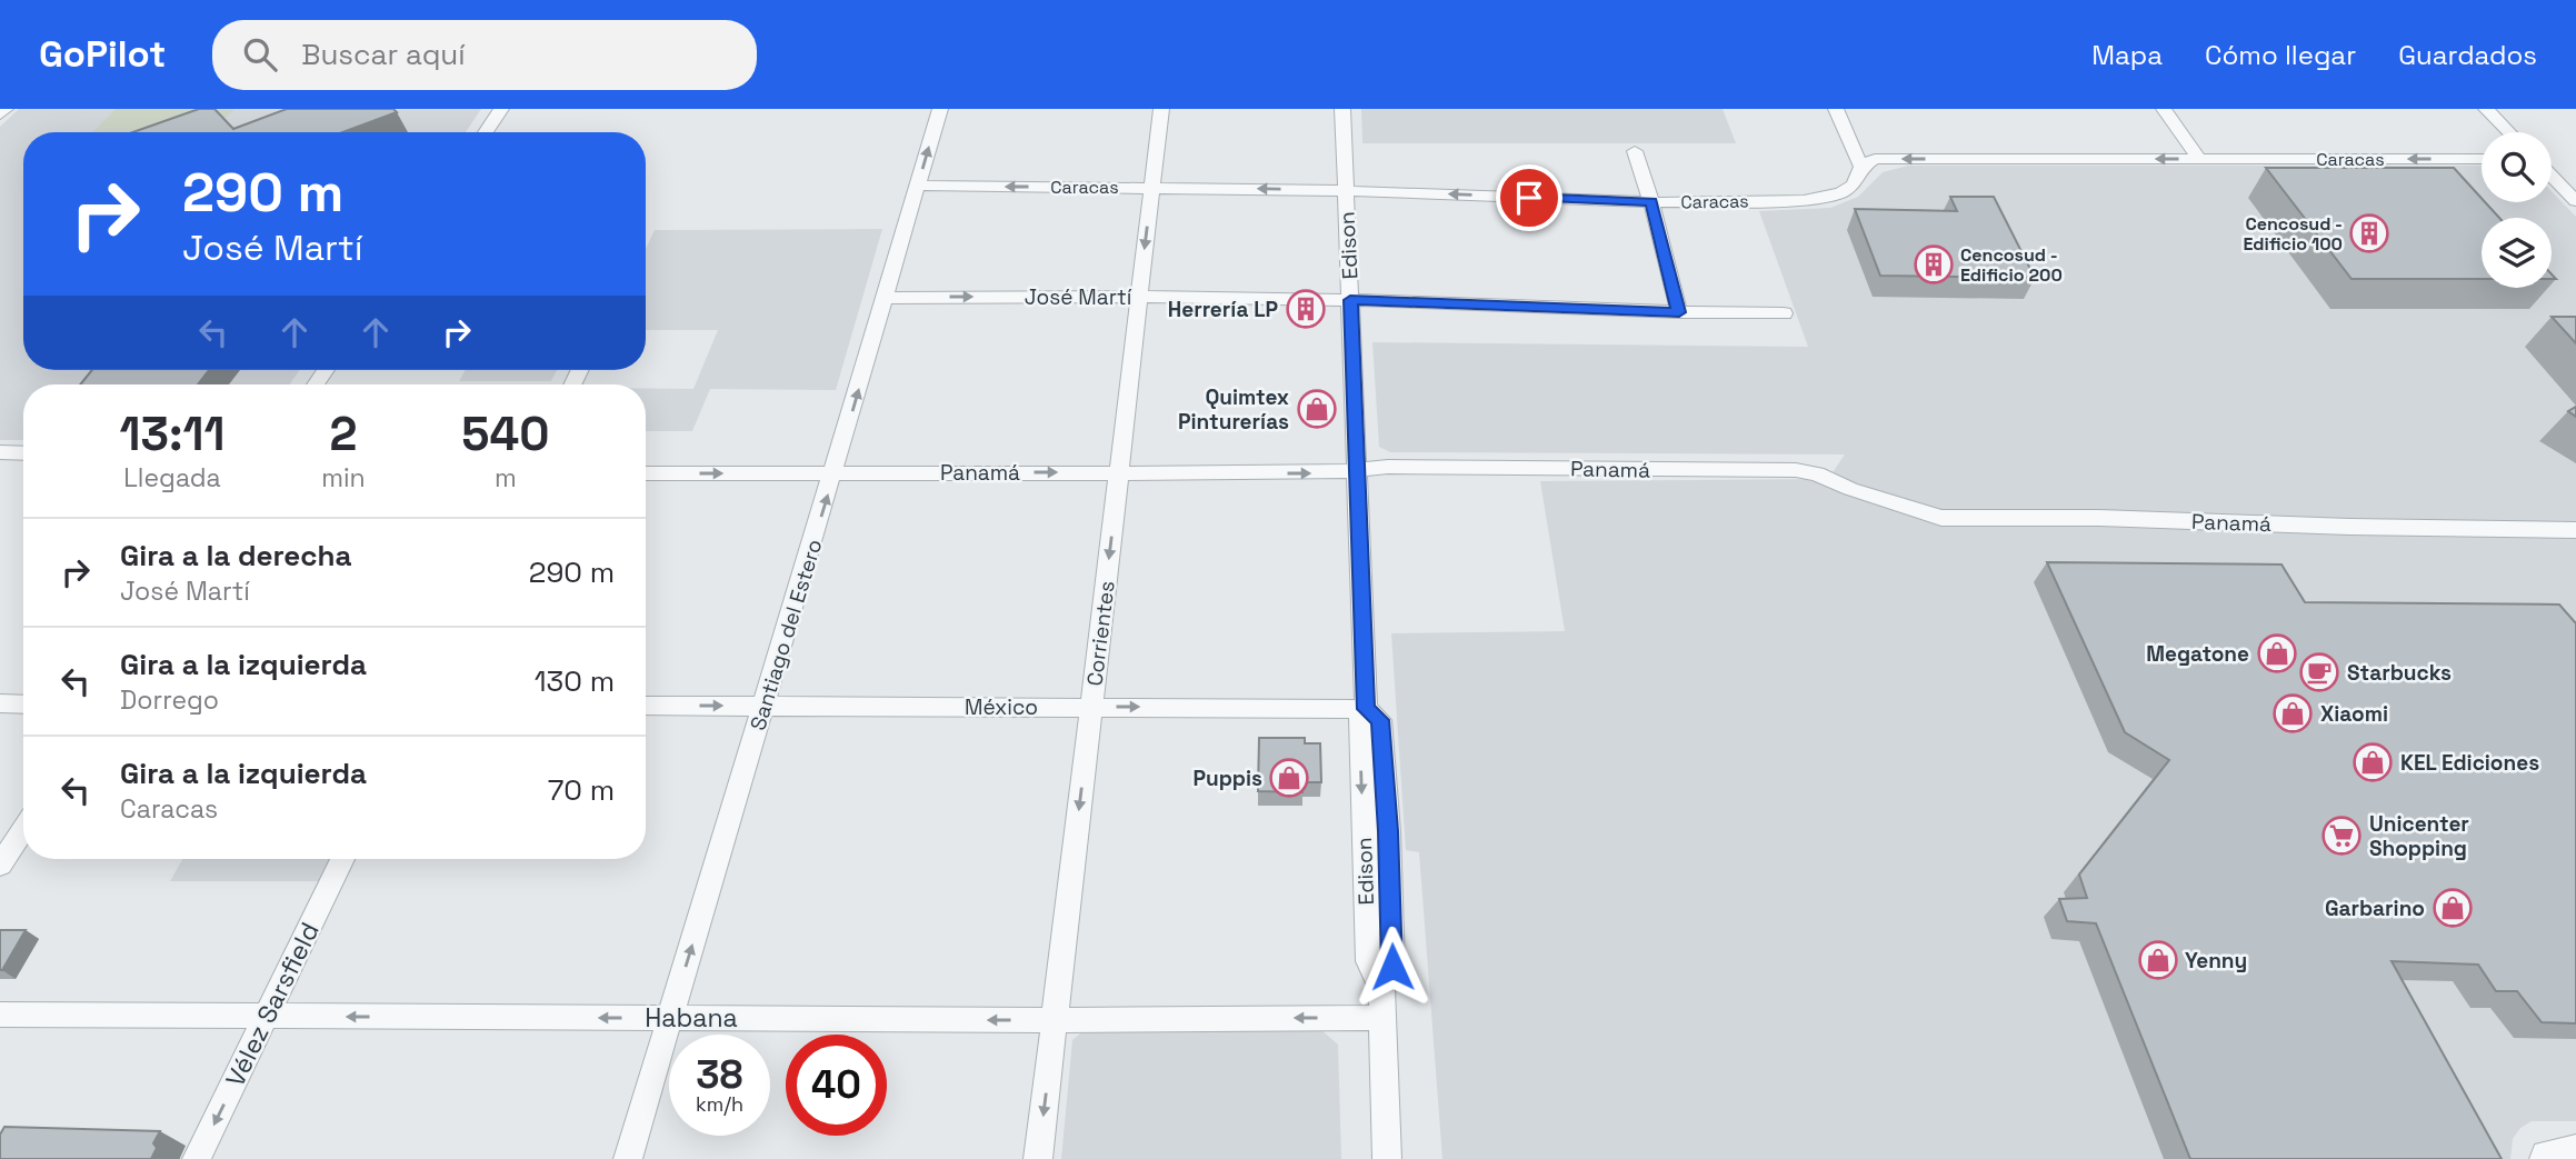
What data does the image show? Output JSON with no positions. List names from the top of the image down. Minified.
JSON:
{"streets":{"street":["Caracas","Edison","José Martí","Panamá","Corrientes","Santiago del Estero","México","Vélez Sarsfield","Habana"]},"crossings":[["Caracas","Edison"],["Caracas","Corrientes"],["Caracas","Santiago del Estero"],["Edison","José Martí"],["Edison","Panamá"],["Edison","México"],["Edison","Habana"],["José Martí","Corrientes"],["José Martí","Santiago del Estero"],["Panamá","Corrientes"],["Panamá","Santiago del Estero"],["Corrientes","México"],["Corrientes","Habana"],["Santiago del Estero","México"],["Santiago del Estero","Habana"],["Vélez Sarsfield","Habana"]],"one_way":["Caracas","Panamá","Corrientes","Santiago del Estero","México","Vélez Sarsfield","Habana"],"places":{"building":["Cencosud - Edificio 100","Cencosud - Edificio 200","Herrería LP"],"shop":["Quimtex Pinturerías","Megatone","Xiaomi","KEL Ediciones","Puppis","Garbarino","Yenny"],"cafe":["Starbucks"],"supermarket":["Unicenter Shopping"]},"page":{"header":"GoPilot","search":"Buscar aquí","nav":["Mapa","Cómo llegar","Guardados"],"turn":["290 m","José Martí"],"eta":["13:11","Llegada","2","min","540","m"],"list":[{"name":"Gira a la derecha","note":"José Martí","value":"290 m"},{"name":"Gira a la izquierda","note":"Dorrego","value":"130 m"},{"name":"Gira a la izquierda","note":"Caracas","value":"70 m"}],"speed":"38 km/h","limit":"40"}}
